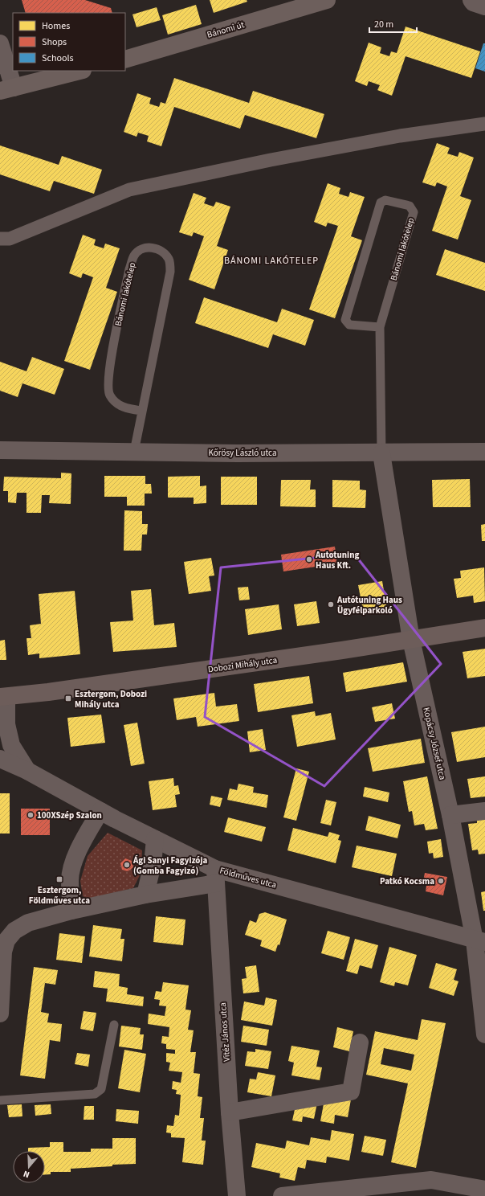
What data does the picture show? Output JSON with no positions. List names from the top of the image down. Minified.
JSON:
{"streets":{"main road":["Bánomi út","Dobozi Mihály utca"],"street":["Kőrösy László utca","Kopácsy József utca","Földműves utca","Vitéz János utca"],"lane":["Bánomi lakótelep"]},"crossings":[["Bánomi lakótelep","Kőrösy László utca"],["Bánomi lakótelep","Kopácsy József utca"],["Kőrösy László utca","Kopácsy József utca"],["Dobozi Mihály utca","Kopácsy József utca"],["Dobozi Mihály utca","Földműves utca"],["Kopácsy József utca","Földműves utca"],["Földműves utca","Vitéz János utca"]],"districts":["BÁNOMI LAKÓTELEP"],"places":{"other":["Autotuning Haus Kft.","Autótuning Haus Ügyfélparkoló","100XSzép Szalon","Ági Sanyi Fagyizója (Gomba Fagyizó)","Patkó Kocsma"],"transit":["Esztergom, Dobozi Mihály utca","Esztergom, Földműves utca"]},"legend":["Homes","Shops","Schools"],"scale_bar":"20 m","north":"bottom"}
